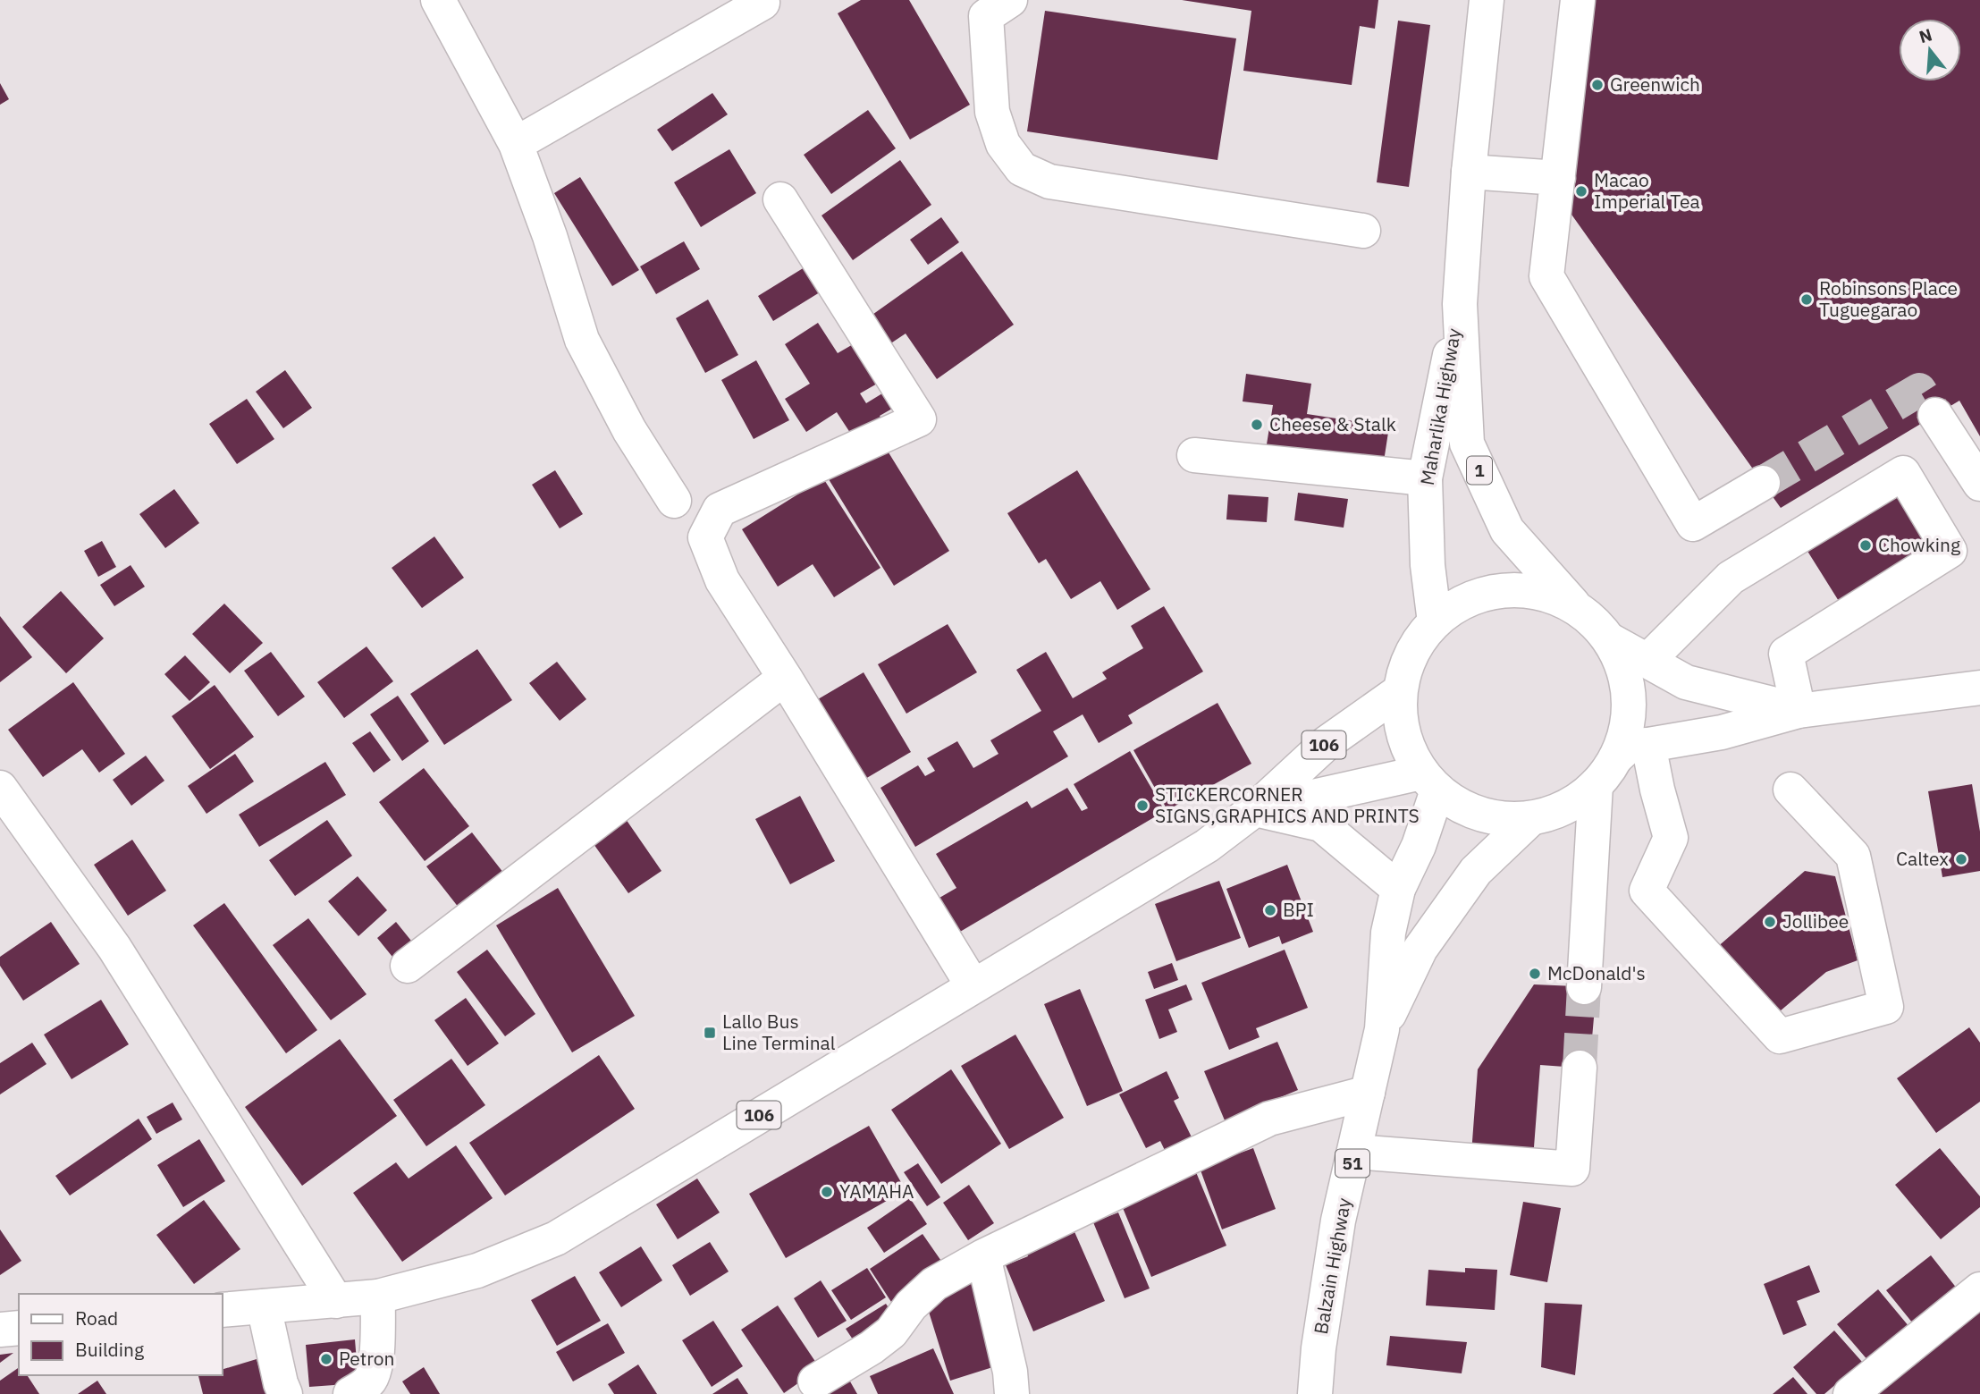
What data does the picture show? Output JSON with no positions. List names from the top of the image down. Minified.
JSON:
{"streets":{"main road":["Maharlika Highway","1","106","51","Balzain Highway"]},"crossings":[["Maharlika Highway","1"],["1","106"],["1","51"],["106","51"],["51","Balzain Highway"]],"places":{"other":["Greenwich","Macao Imperial Tea","Robinsons Place Tuguegarao","Cheese & Stalk","Chowking","STICKERCORNER SIGNS,GRAPHICS AND PRINTS","Caltex","BPI","Jollibee","McDonald's","YAMAHA","Petron"],"transit":["Lallo Bus Line Terminal"]},"legend":["Road","Building"],"north":"top"}
